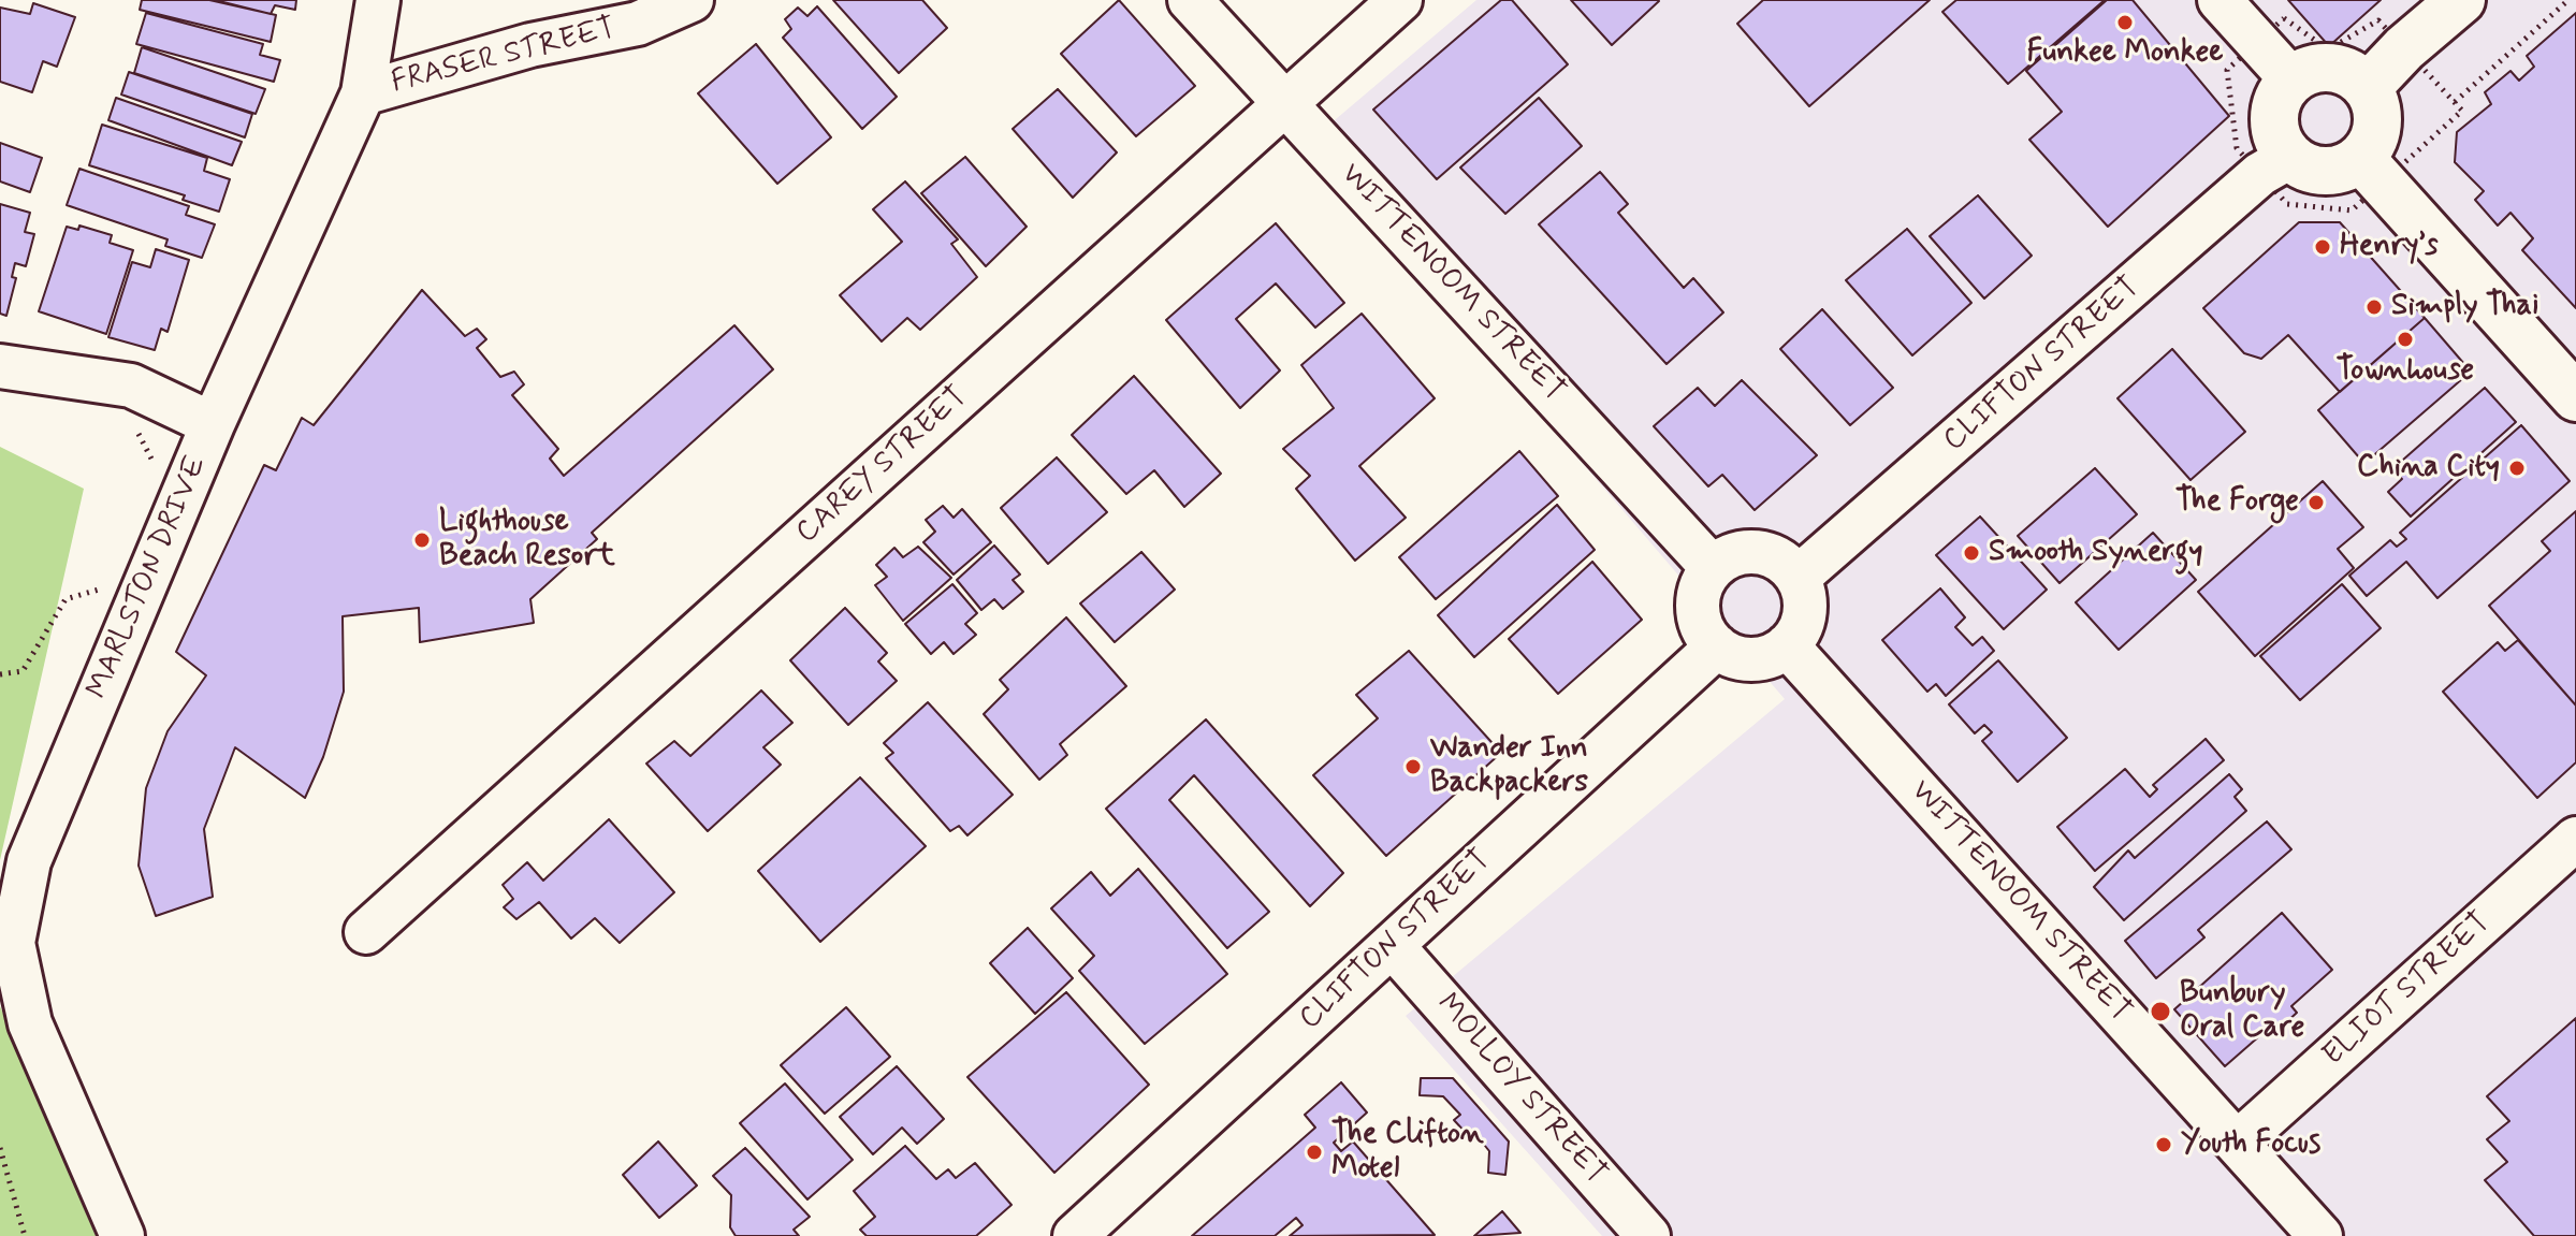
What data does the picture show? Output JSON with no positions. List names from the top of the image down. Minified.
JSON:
{"streets":{"street":["FRASER STREET","WITTENOOM STREET","CLIFTON STREET","CAREY STREET","MARLSTON DRIVE","ELIOT STREET","MOLLOY STREET"]},"crossings":[["FRASER STREET","MARLSTON DRIVE"],["WITTENOOM STREET","CLIFTON STREET"],["WITTENOOM STREET","CAREY STREET"],["WITTENOOM STREET","ELIOT STREET"],["CLIFTON STREET","MOLLOY STREET"]],"places":["Funkee Monkee","Henry’s","Simply Thai","Townhouse","China City","The Forge","Lighthouse Beach Resort","Smooth Synergy","Wander Inn Backpackers","Bunbury Oral Care","Youth Focus","The Clifton Motel"]}
